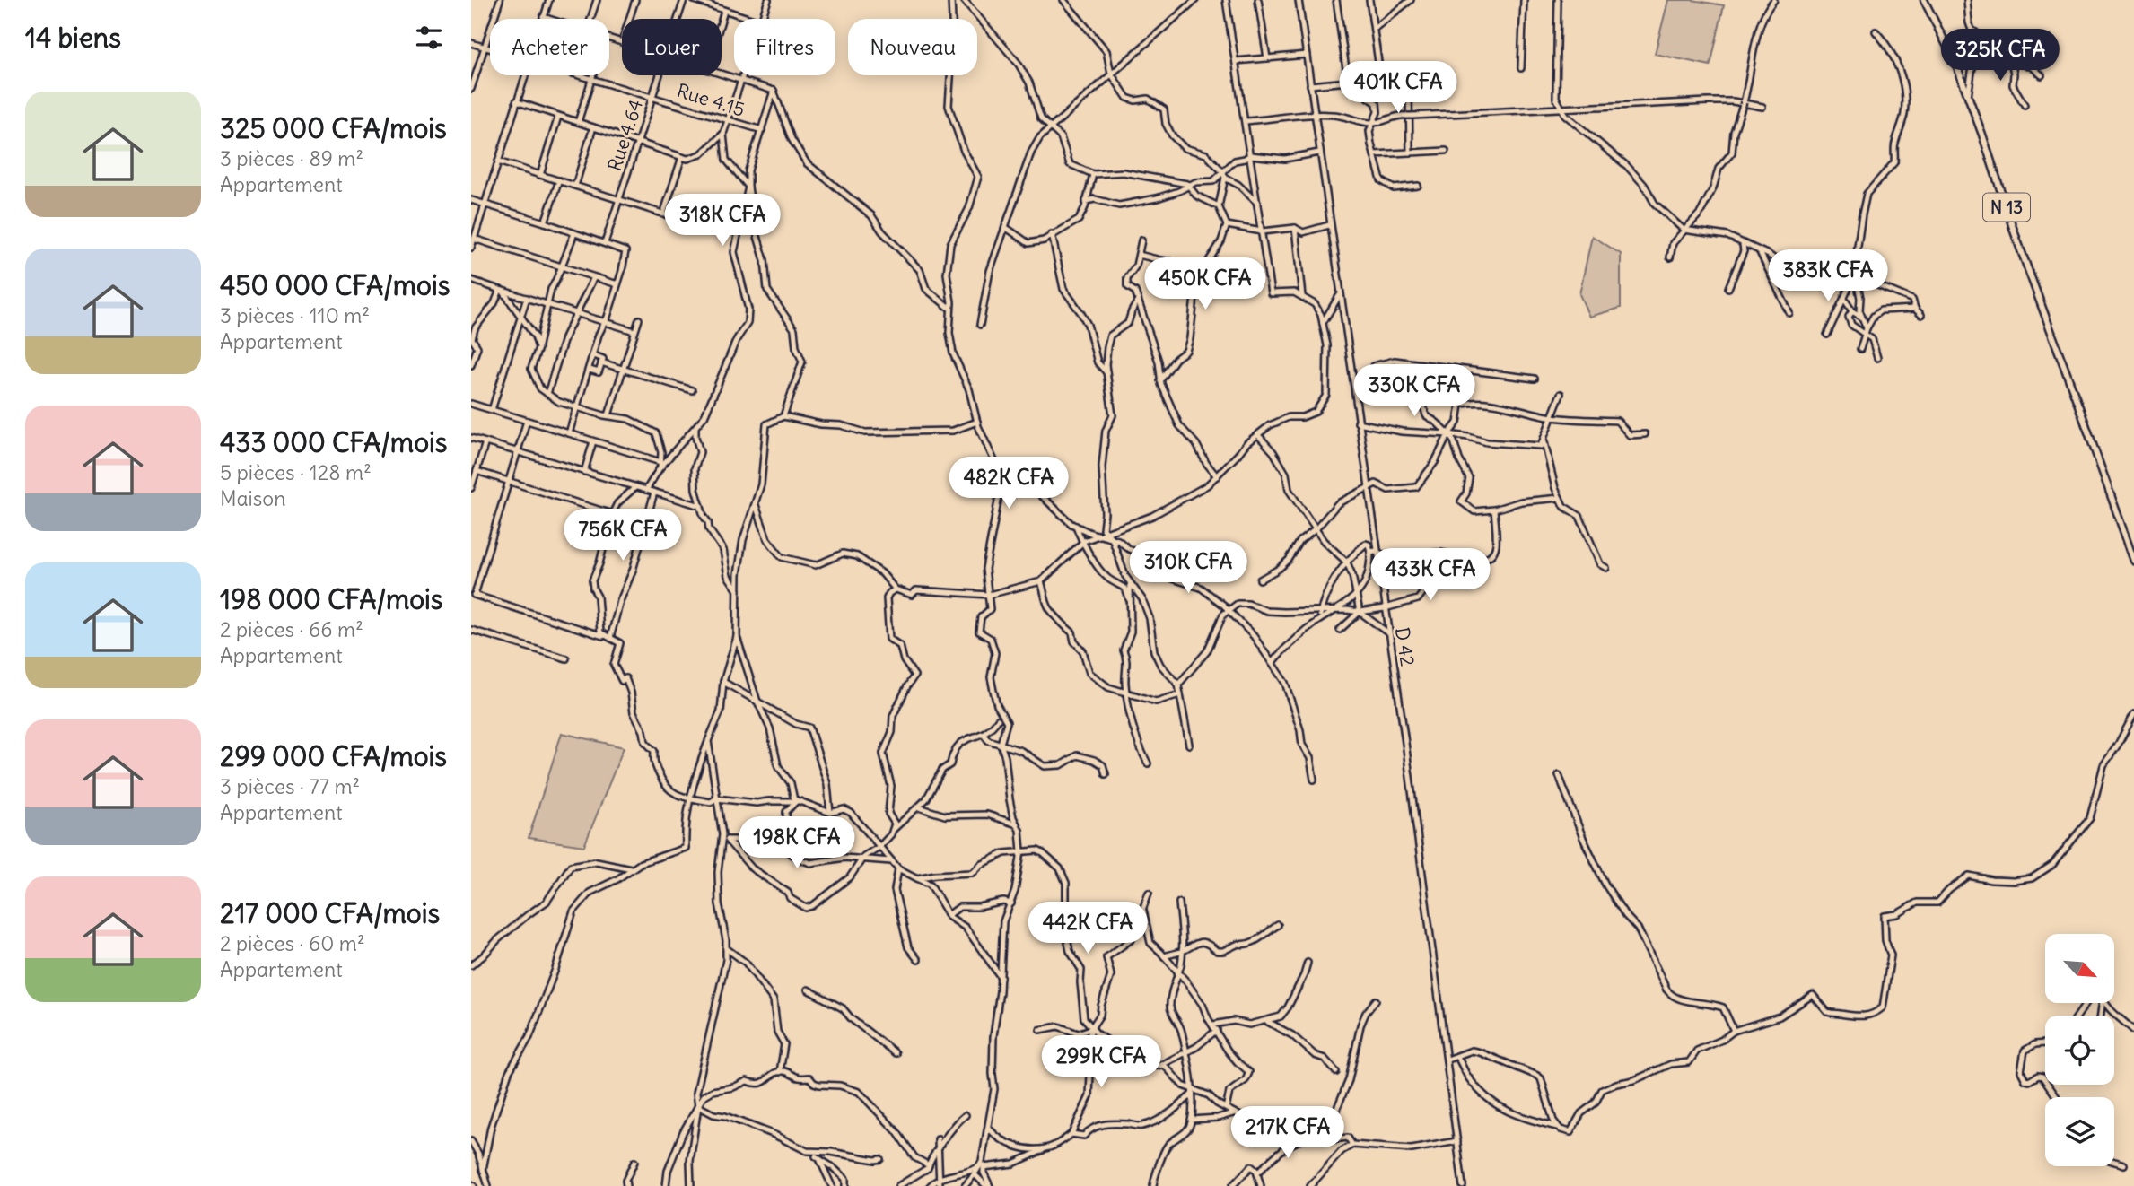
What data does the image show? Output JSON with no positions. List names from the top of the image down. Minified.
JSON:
{"streets":{"main road":["N 13"],"street":["Rue 4.15","Rue 4.64","D 42"]},"crossings":[["Rue 4.15","Rue 4.64"]],"north":"bottom right","page":{"heading":"14 biens","chip":["Acheter","Louer","Filtres","Nouveau"],"price":["325K CFA","401K CFA","318K CFA","383K CFA","450K CFA","330K CFA","482K CFA","756K CFA","310K CFA","433K CFA","198K CFA","442K CFA","299K CFA","217K CFA"],"list":[{"name":"325 000 CFA/mois","note":"3 pièces · 89 m² · Appartement"},{"name":"450 000 CFA/mois","note":"3 pièces · 110 m² · Appartement"},{"name":"433 000 CFA/mois","note":"5 pièces · 128 m² · Maison"},{"name":"198 000 CFA/mois","note":"2 pièces · 66 m² · Appartement"},{"name":"299 000 CFA/mois","note":"3 pièces · 77 m² · Appartement"},{"name":"217 000 CFA/mois","note":"2 pièces · 60 m² · Appartement"}]}}
